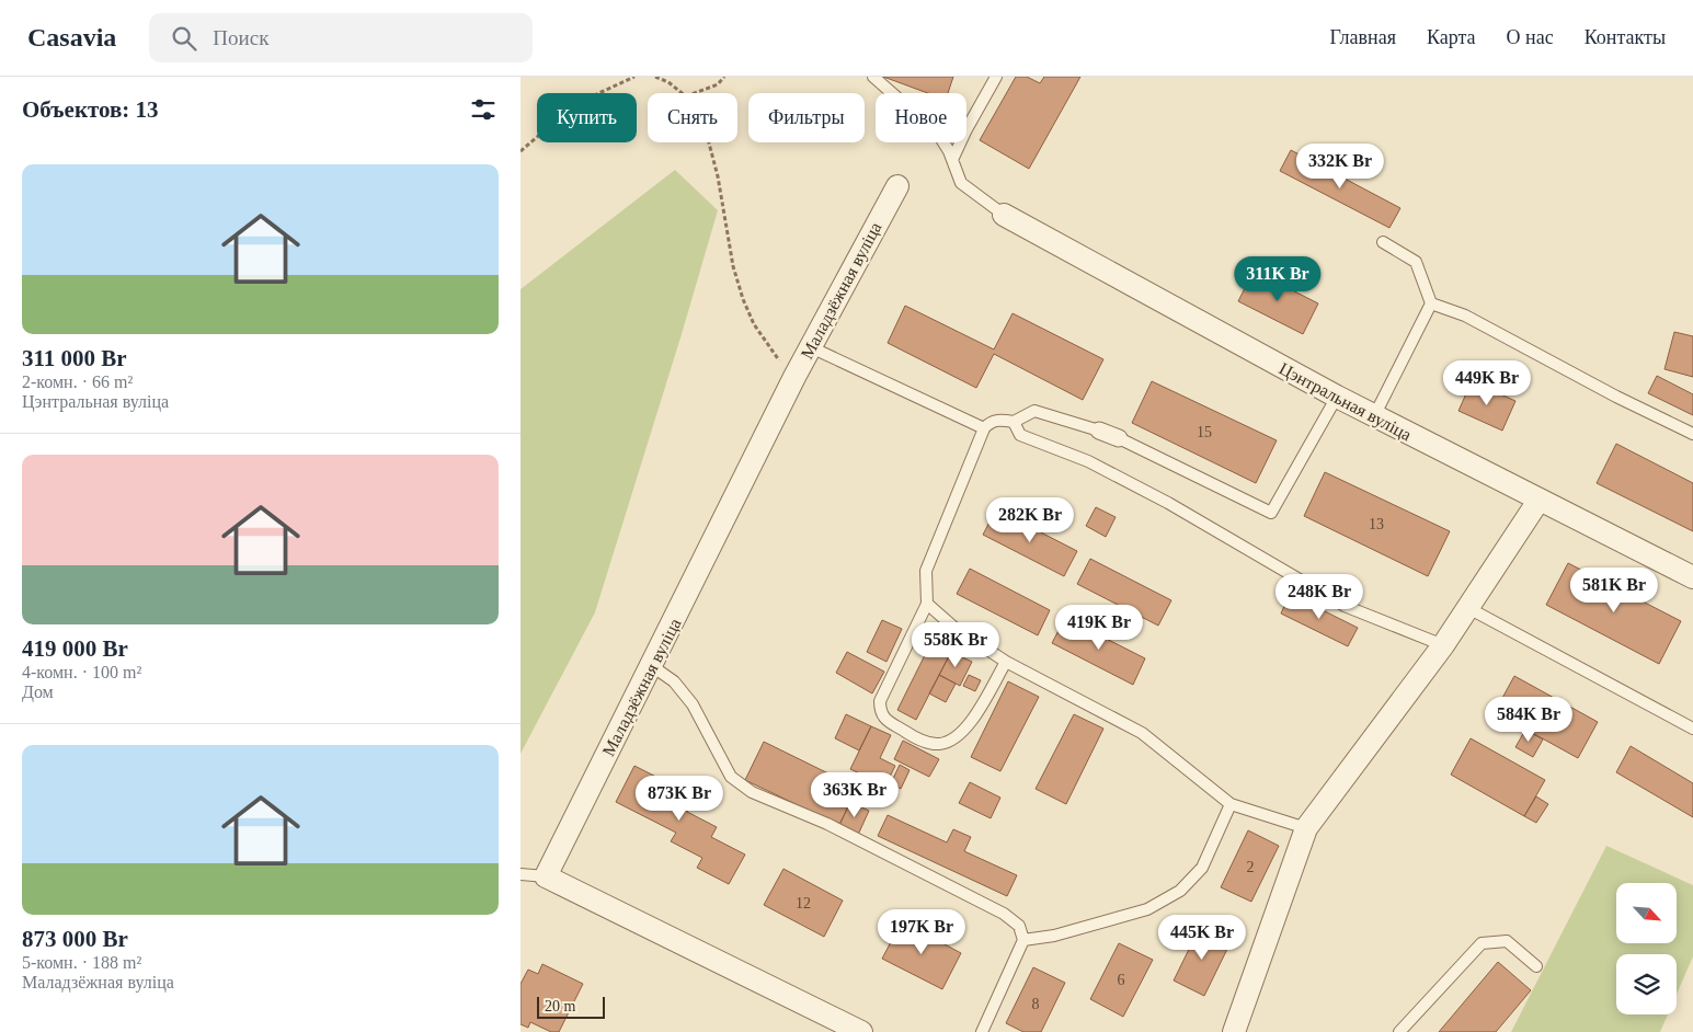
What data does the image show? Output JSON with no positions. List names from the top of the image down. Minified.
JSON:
{"streets":{"street":["Маладзёжная вуліца","Цэнтральная вуліца"]},"house_numbers":["15","13","2","12","6","8"],"scale_bar":"20 m","north":"bottom right","page":{"header":"Casavia","search":"Поиск","nav":["Главная","Карта","О нас","Контакты"],"heading":"Объектов: 13","chip":["Купить","Снять","Фильтры","Новое"],"list":[{"name":"311 000 Br","note":"2-комн. · 66 m² · Цэнтральная вуліца"},{"name":"419 000 Br","note":"4-комн. · 100 m² · Дом"},{"name":"873 000 Br","note":"5-комн. · 188 m² · Маладзёжная вуліца"}],"price":["332K Br","311K Br","449K Br","282K Br","581K Br","248K Br","419K Br","558K Br","584K Br","363K Br","873K Br","197K Br","445K Br"],"scale":"20 m"}}
